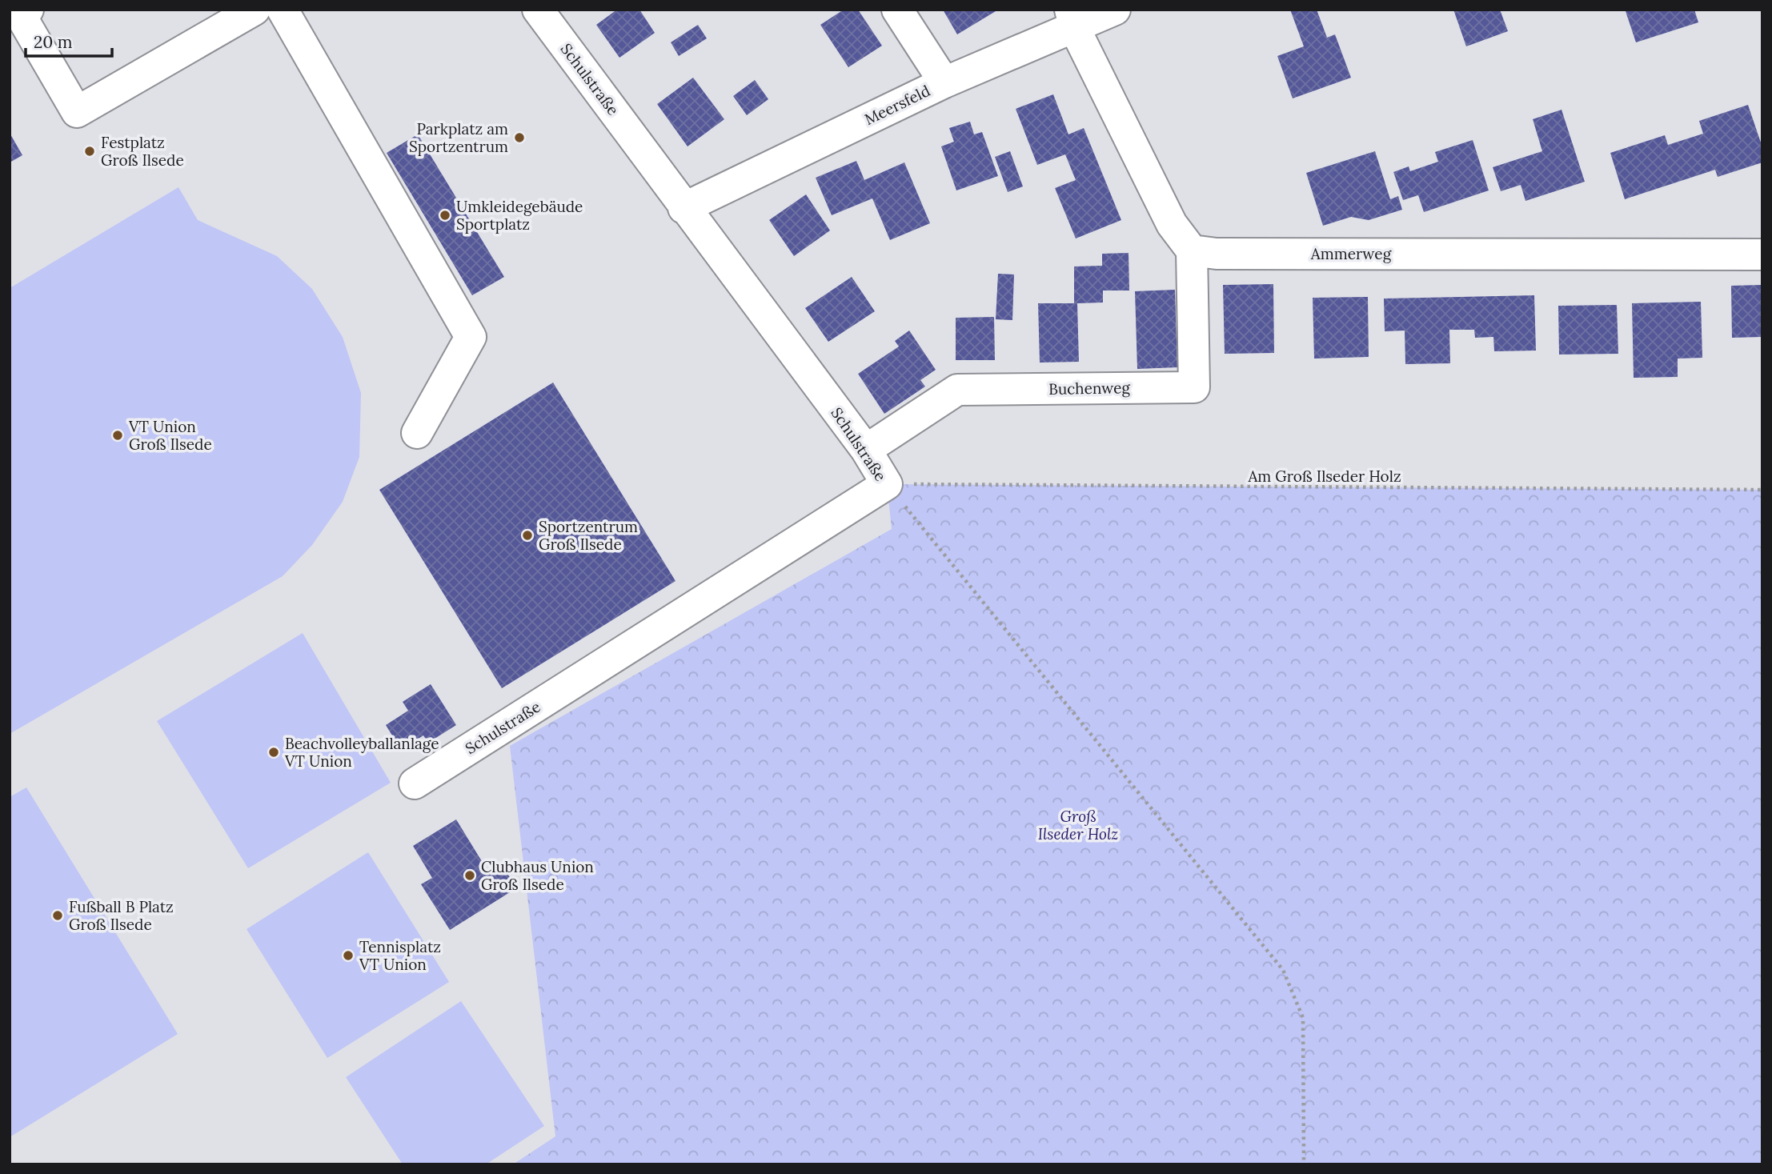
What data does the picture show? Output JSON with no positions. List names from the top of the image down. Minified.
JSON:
{"streets":{"street":["Schulstraße","Meersfeld","Ammerweg","Buchenweg"],"path":["Am Groß Ilseder Holz"]},"crossings":[["Schulstraße","Meersfeld"],["Schulstraße","Buchenweg"],["Schulstraße","Am Groß Ilseder Holz"],["Ammerweg","Buchenweg"]],"parks":["Groß Ilseder Holz"],"places":["Parkplatz am Sportzentrum","Festplatz Groß Ilsede","Umkleidegebäude Sportplatz","VT Union Groß Ilsede","Sportzentrum Groß Ilsede","Beachvolleyballanlage VT Union","Clubhaus Union Groß Ilsede","Fußball B Platz Groß Ilsede","Tennisplatz VT Union"],"scale_bar":"20 m"}
